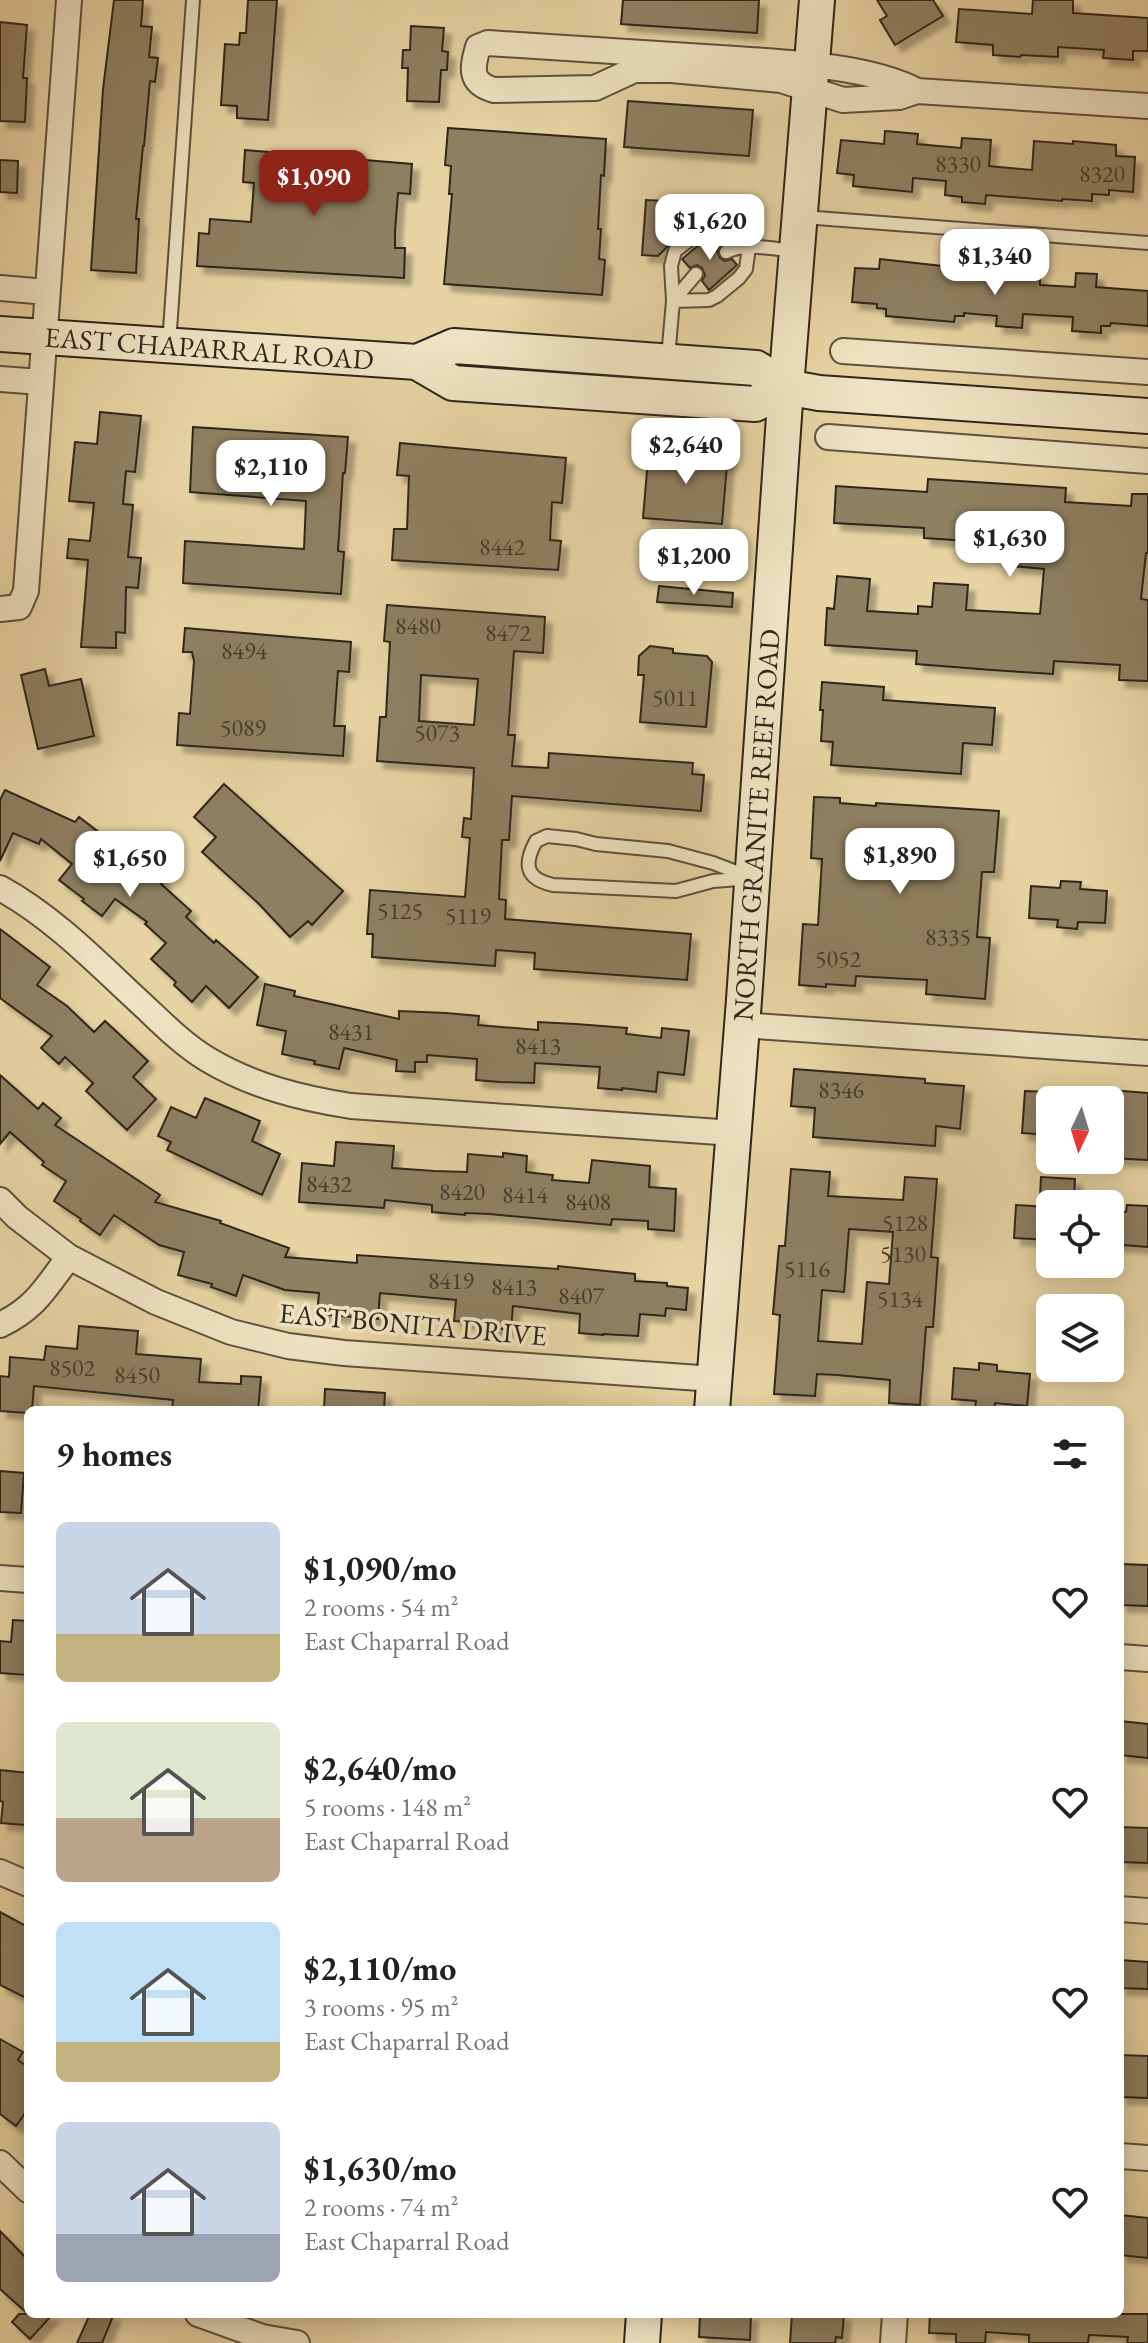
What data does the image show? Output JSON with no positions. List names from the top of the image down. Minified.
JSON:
{"streets":{"main road":["EAST CHAPARRAL ROAD","NORTH GRANITE REEF ROAD"],"street":["EAST BONITA DRIVE"]},"crossings":[["EAST CHAPARRAL ROAD","NORTH GRANITE REEF ROAD"],["NORTH GRANITE REEF ROAD","EAST BONITA DRIVE"]],"house_numbers":["8330","8320","8442","8480","8472","8494","5011","5089","5073","5125","5119","8335","5052","8431","8413","8346","8432","8420","8414","8408","5128","5130","5116","8419","8413","8407","5134","8502","8450"],"north":"bottom","page":{"price":["$1,090","$1,620","$1,340","$2,640","$2,110","$1,630","$1,200","$1,890","$1,650"],"heading":"9 homes","list":[{"name":"$1,090/mo","note":"2 rooms · 54 m² · East Chaparral Road"},{"name":"$2,640/mo","note":"5 rooms · 148 m² · East Chaparral Road"},{"name":"$2,110/mo","note":"3 rooms · 95 m² · East Chaparral Road"},{"name":"$1,630/mo","note":"2 rooms · 74 m² · East Chaparral Road"}]}}
